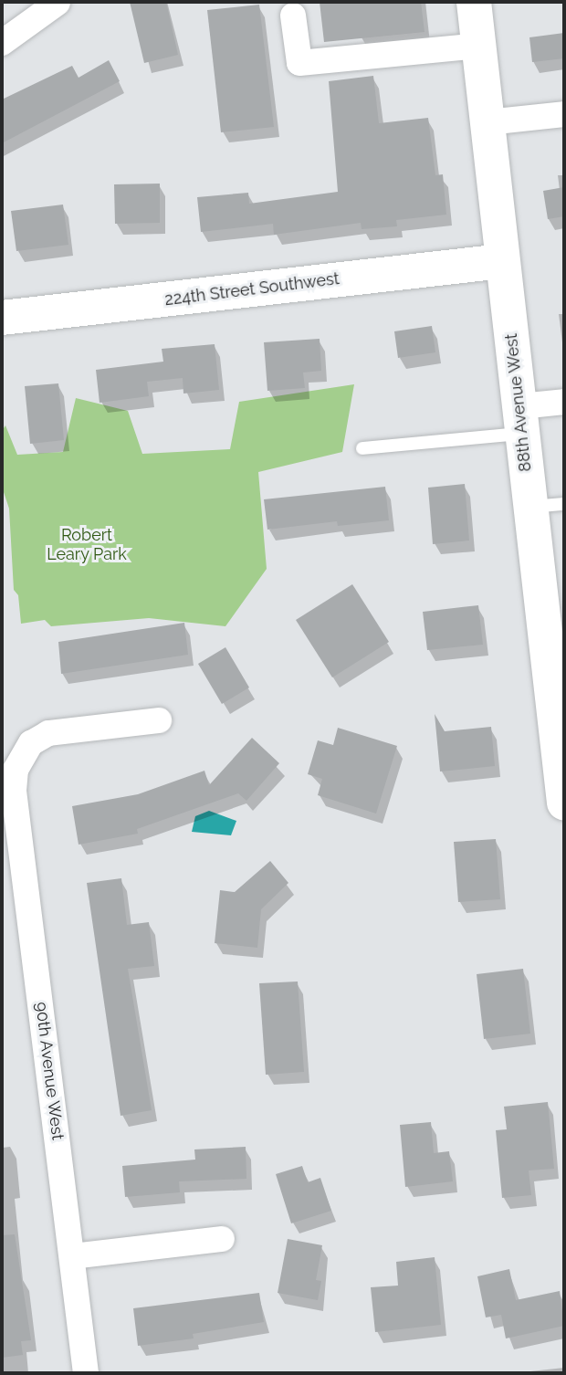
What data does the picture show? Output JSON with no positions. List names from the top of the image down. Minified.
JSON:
{"streets":{"street":["224th Street Southwest","88th Avenue West","90th Avenue West"]},"crossings":[["224th Street Southwest","88th Avenue West"]],"parks":["Robert Leary Park"]}
